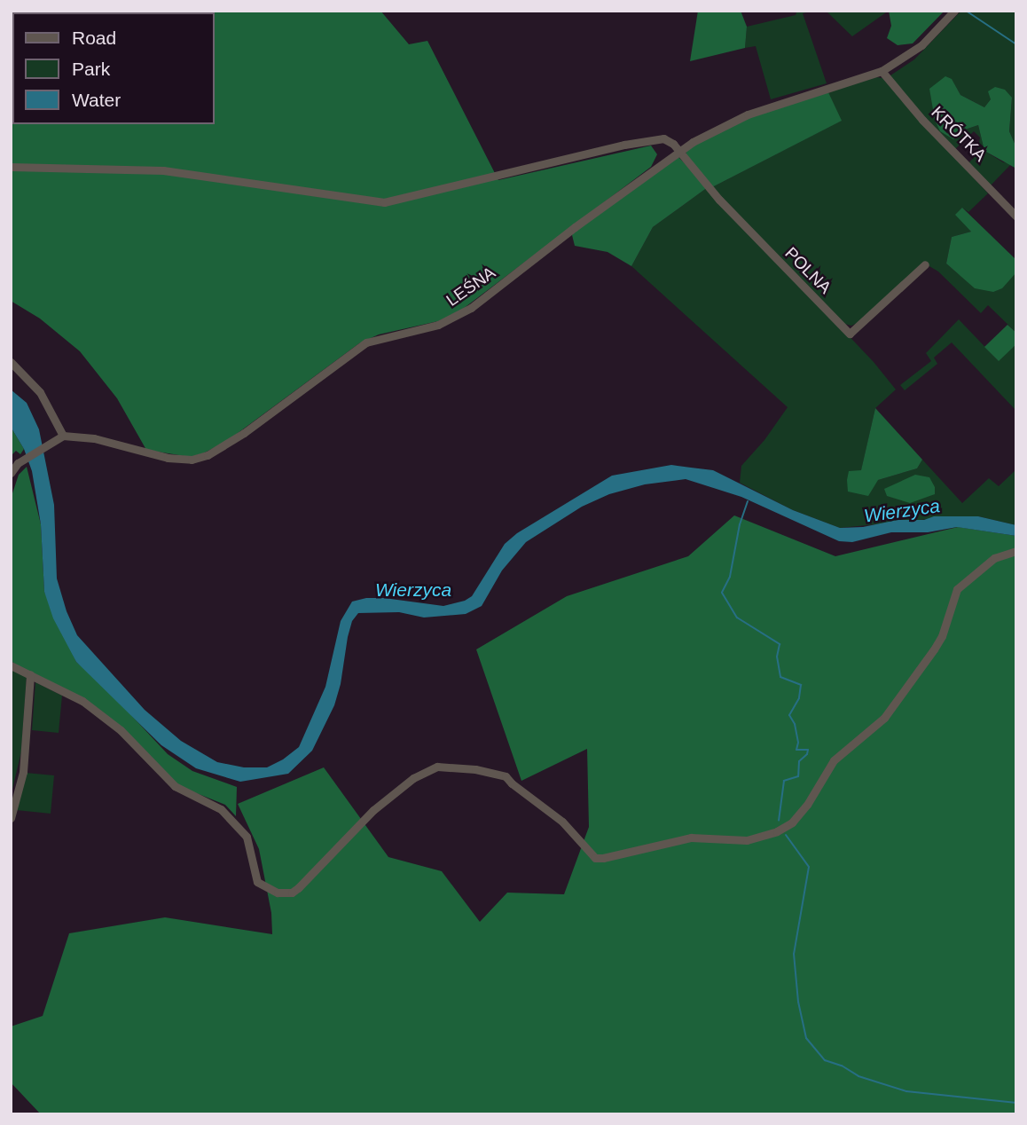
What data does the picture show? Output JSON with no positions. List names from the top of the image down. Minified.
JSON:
{"streets":{"street":["KRÓTKA","POLNA","LEŚNA"]},"crossings":[["KRÓTKA","LEŚNA"],["POLNA","LEŚNA"]],"water":["Wierzyca"],"legend":["Road","Park","Water"]}
